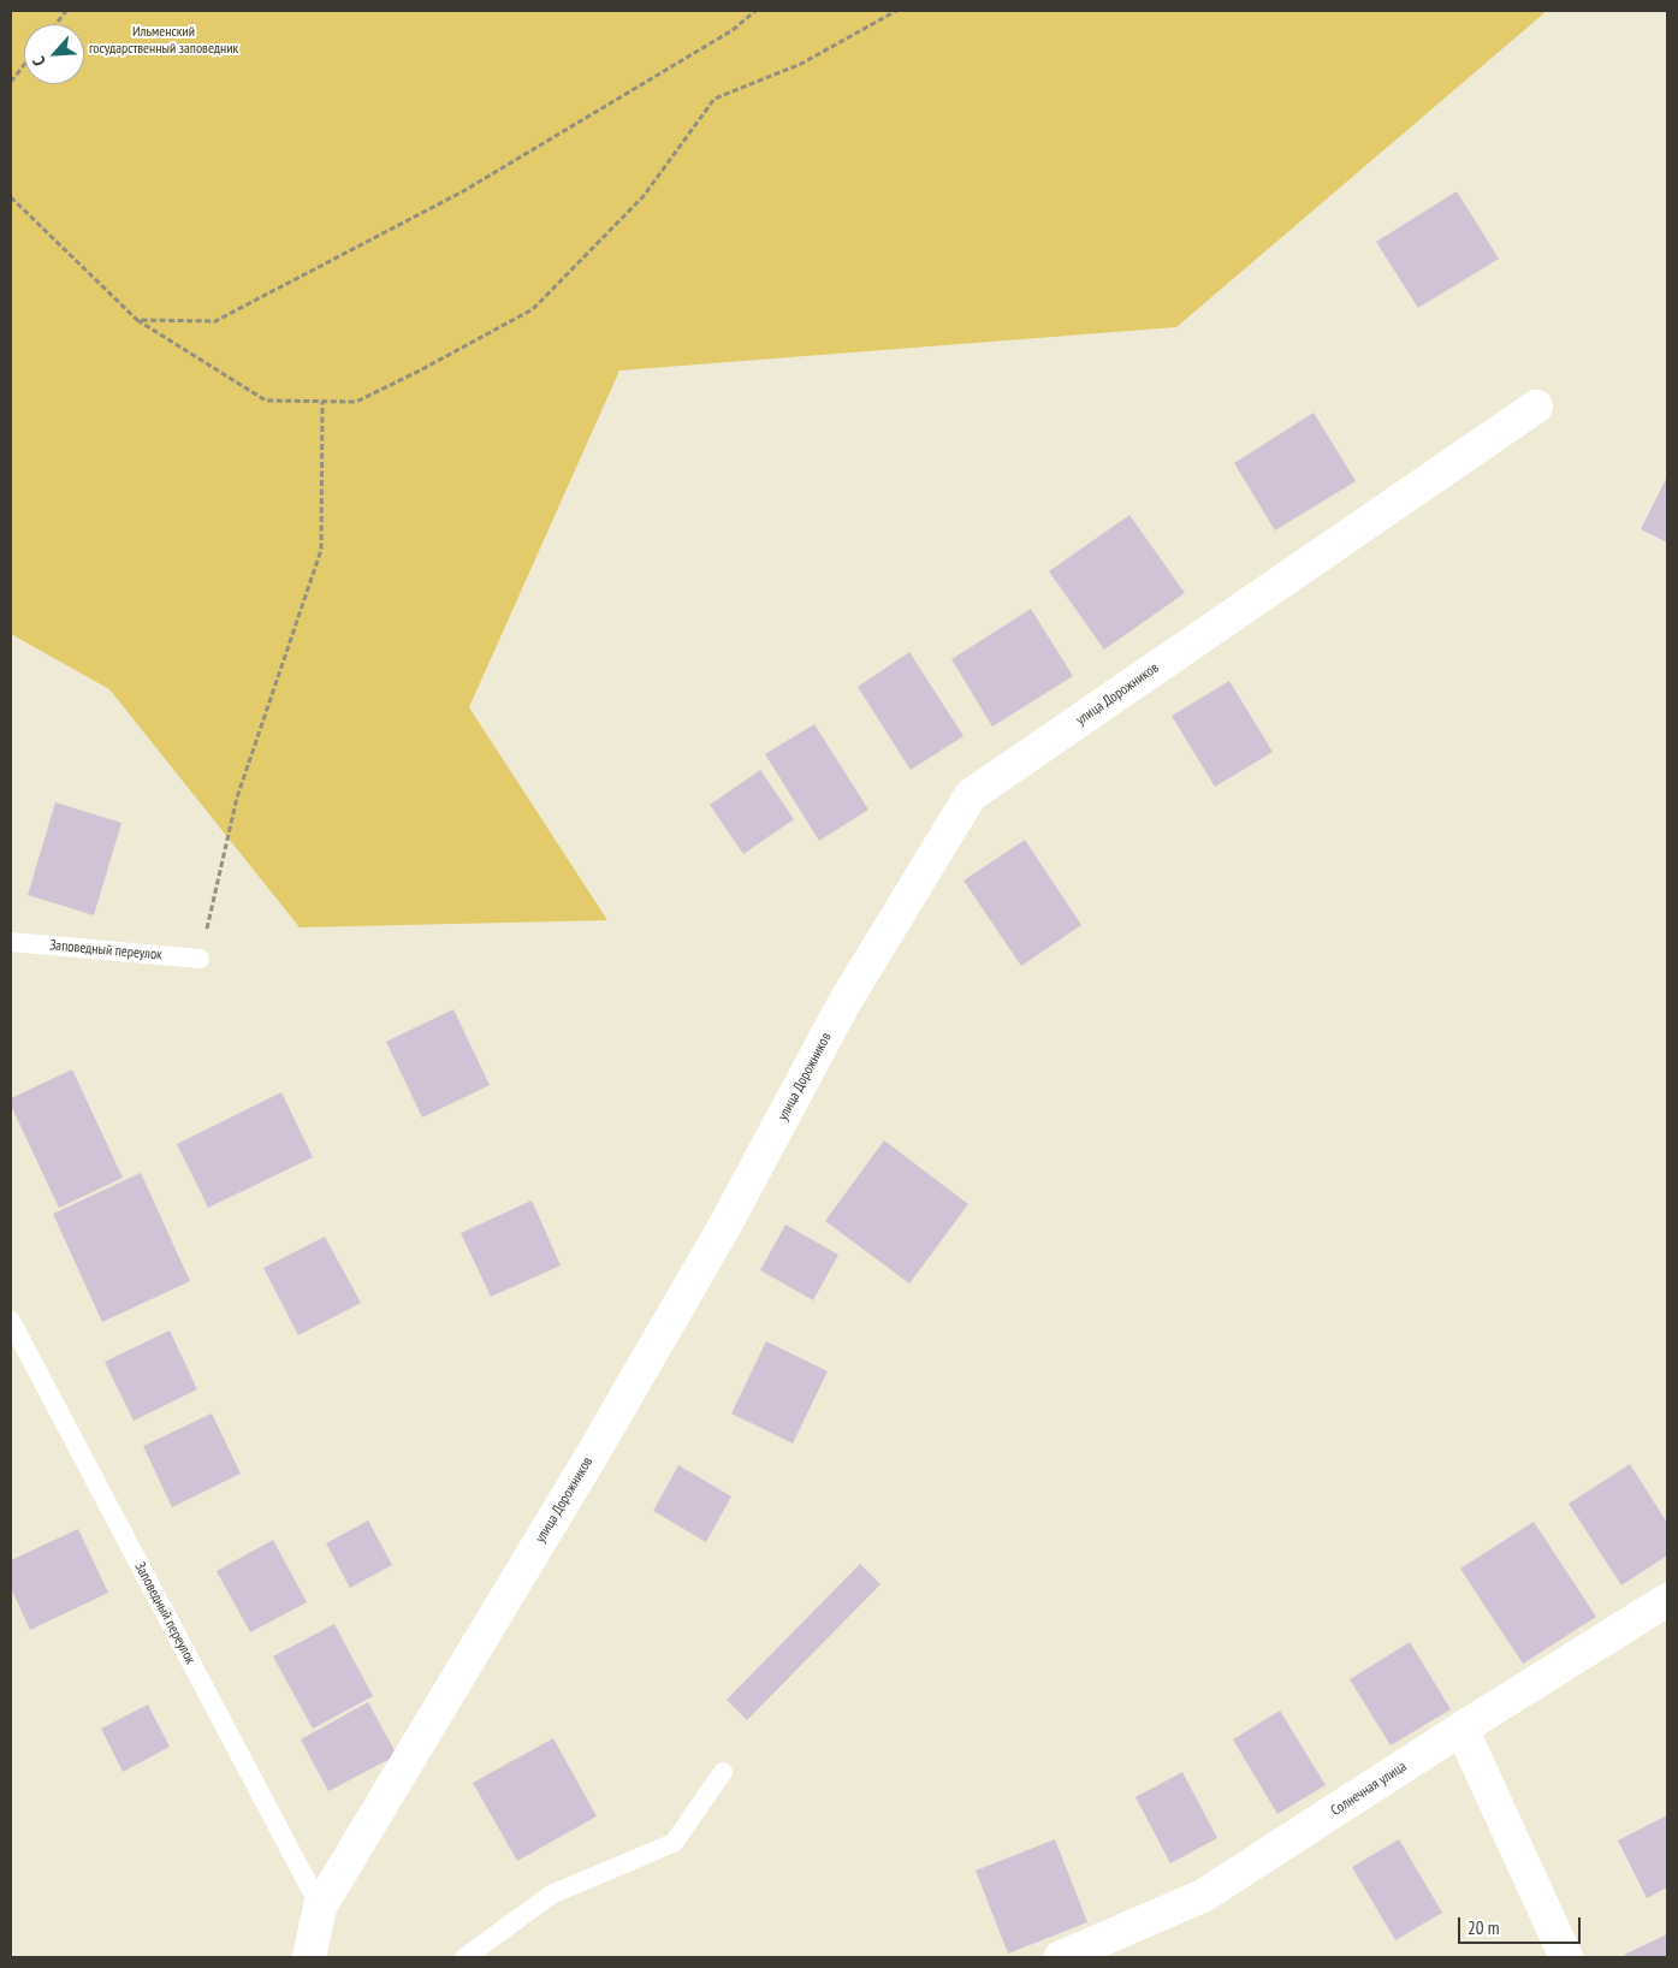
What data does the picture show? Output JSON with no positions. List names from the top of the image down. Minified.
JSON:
{"streets":{"street":["улица Дорожников","Солнечная улица"],"lane":["Заповедный переулок"]},"crossings":[["улица Дорожников","Заповедный переулок"]],"parks":["Ильменский государственный заповедник"],"scale_bar":"20 m","north":"bottom left"}
